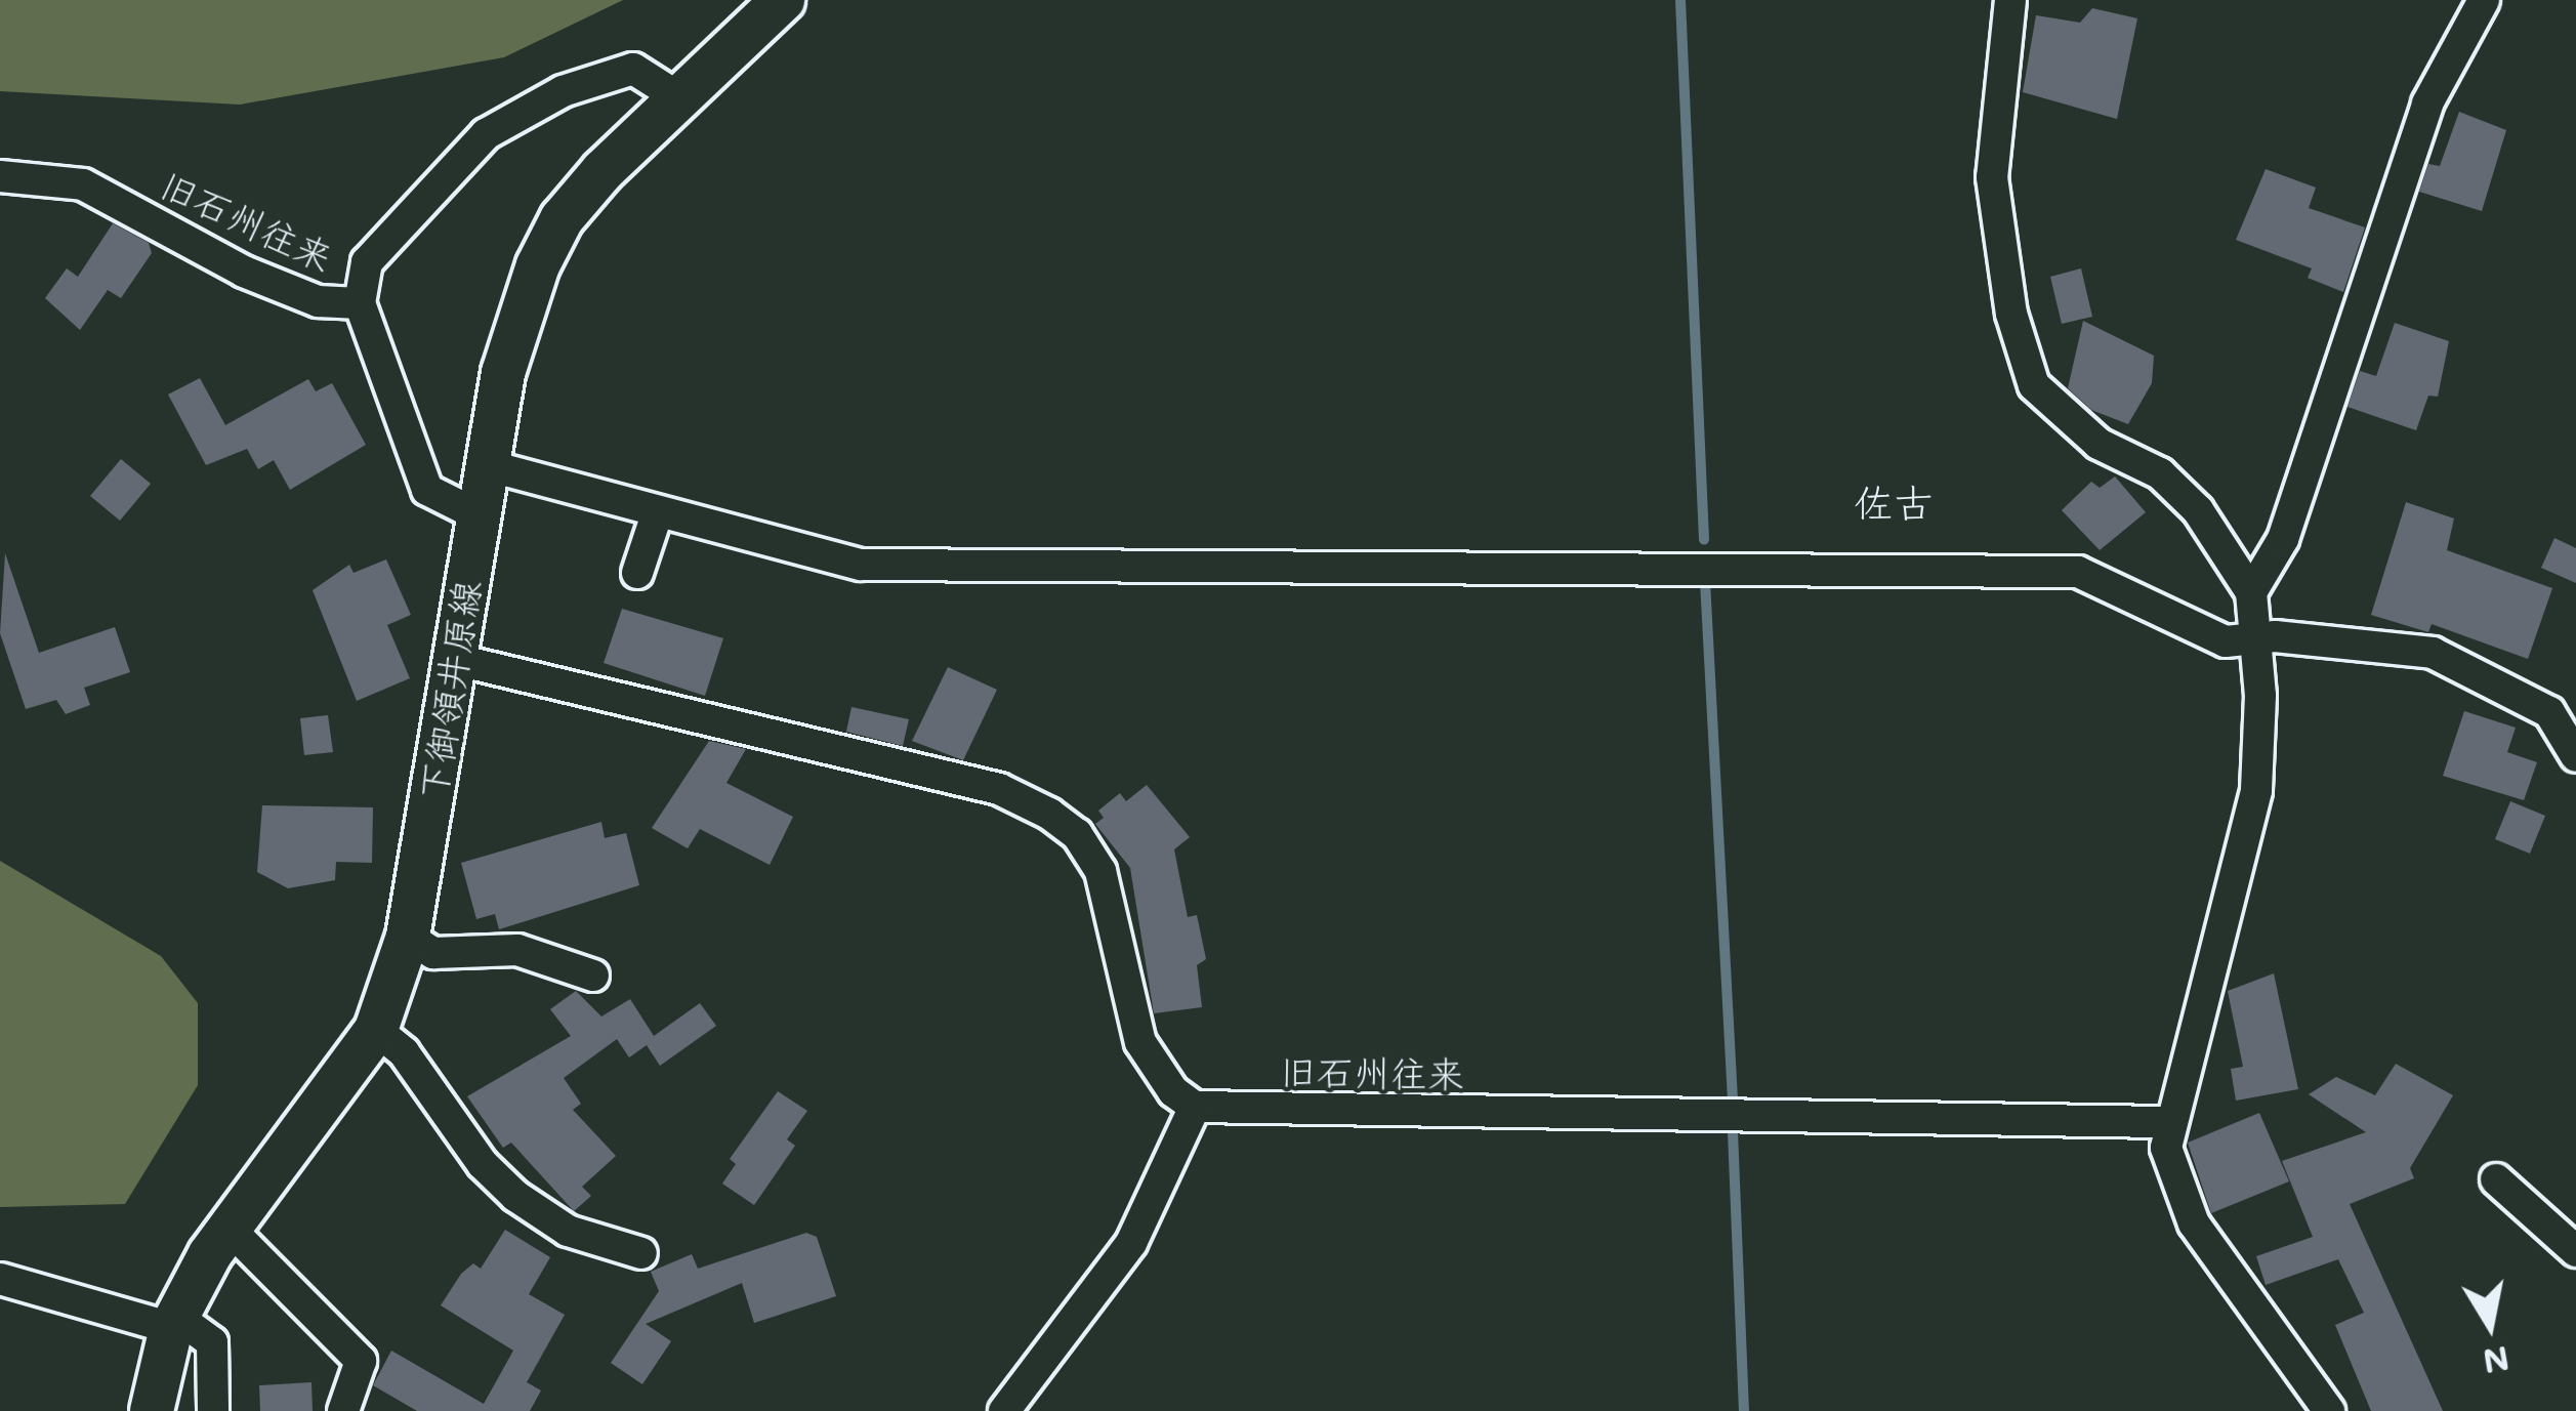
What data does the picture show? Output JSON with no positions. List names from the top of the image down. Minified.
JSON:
{"streets":{"main road":["下御領井原線"],"street":["旧石州往来"]},"crossings":[["旧石州往来","下御領井原線"]],"districts":["佐古"],"north":"bottom"}
